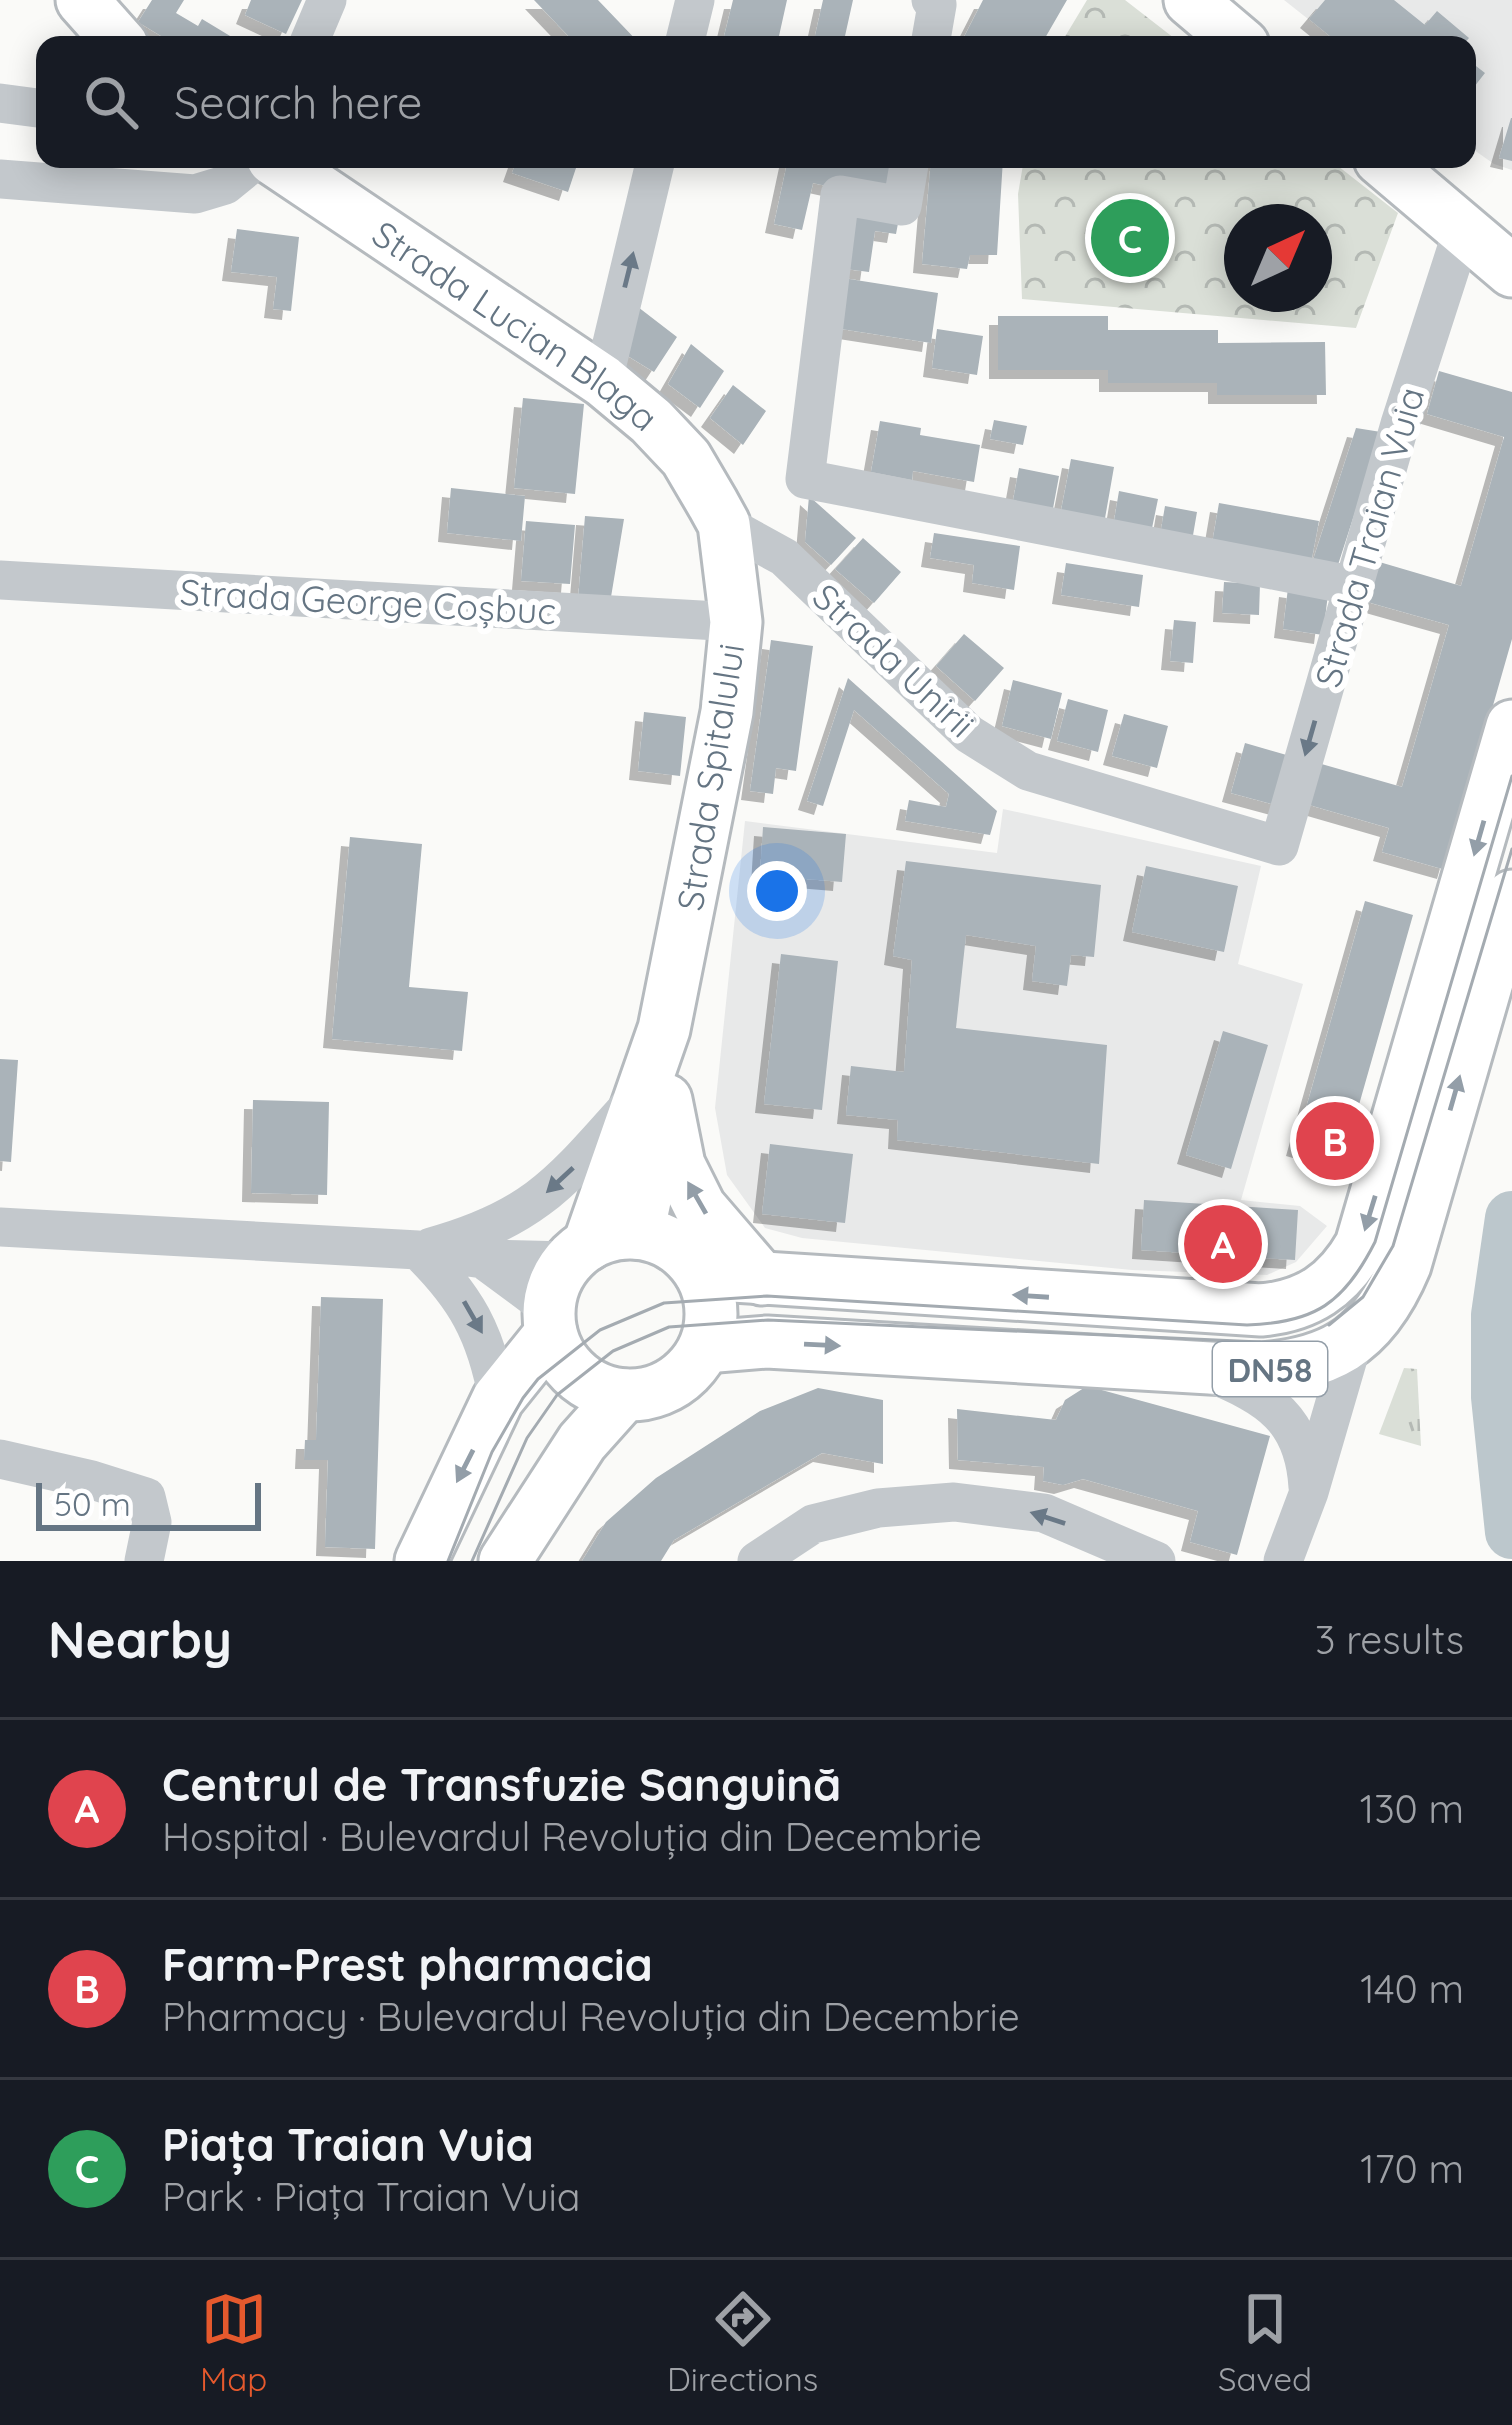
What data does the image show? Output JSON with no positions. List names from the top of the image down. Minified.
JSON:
{"streets":{"main road":["Strada Lucian Blaga","Strada Spitalului","DN58"],"street":["Strada Traian Vuia","Strada George Coșbuc","Strada Unirii"]},"crossings":[["Strada Lucian Blaga","Strada Unirii"],["Strada Lucian Blaga","Strada Spitalului"],["Strada Traian Vuia","Strada Unirii"],["Strada George Coșbuc","Strada Spitalului"],["Strada Unirii","Strada Spitalului"],["Strada Spitalului","DN58"]],"one_way":["Strada Traian Vuia"],"scale_bar":"50 m","north":"top right","page":{"search":"Search here","pins":["C","B","A"],"scale":"50 m","heading":["Nearby","3 results"],"list":[{"mark":"A","name":"Centrul de Transfuzie Sanguină","note":"Hospital · Bulevardul Revoluția din Decembrie","value":"130 m"},{"mark":"B","name":"Farm-Prest pharmacia","note":"Pharmacy · Bulevardul Revoluția din Decembrie","value":"140 m"},{"mark":"C","name":"Piața Traian Vuia","note":"Park · Piața Traian Vuia","value":"170 m"}],"nav":["Map","Directions","Saved"]}}
